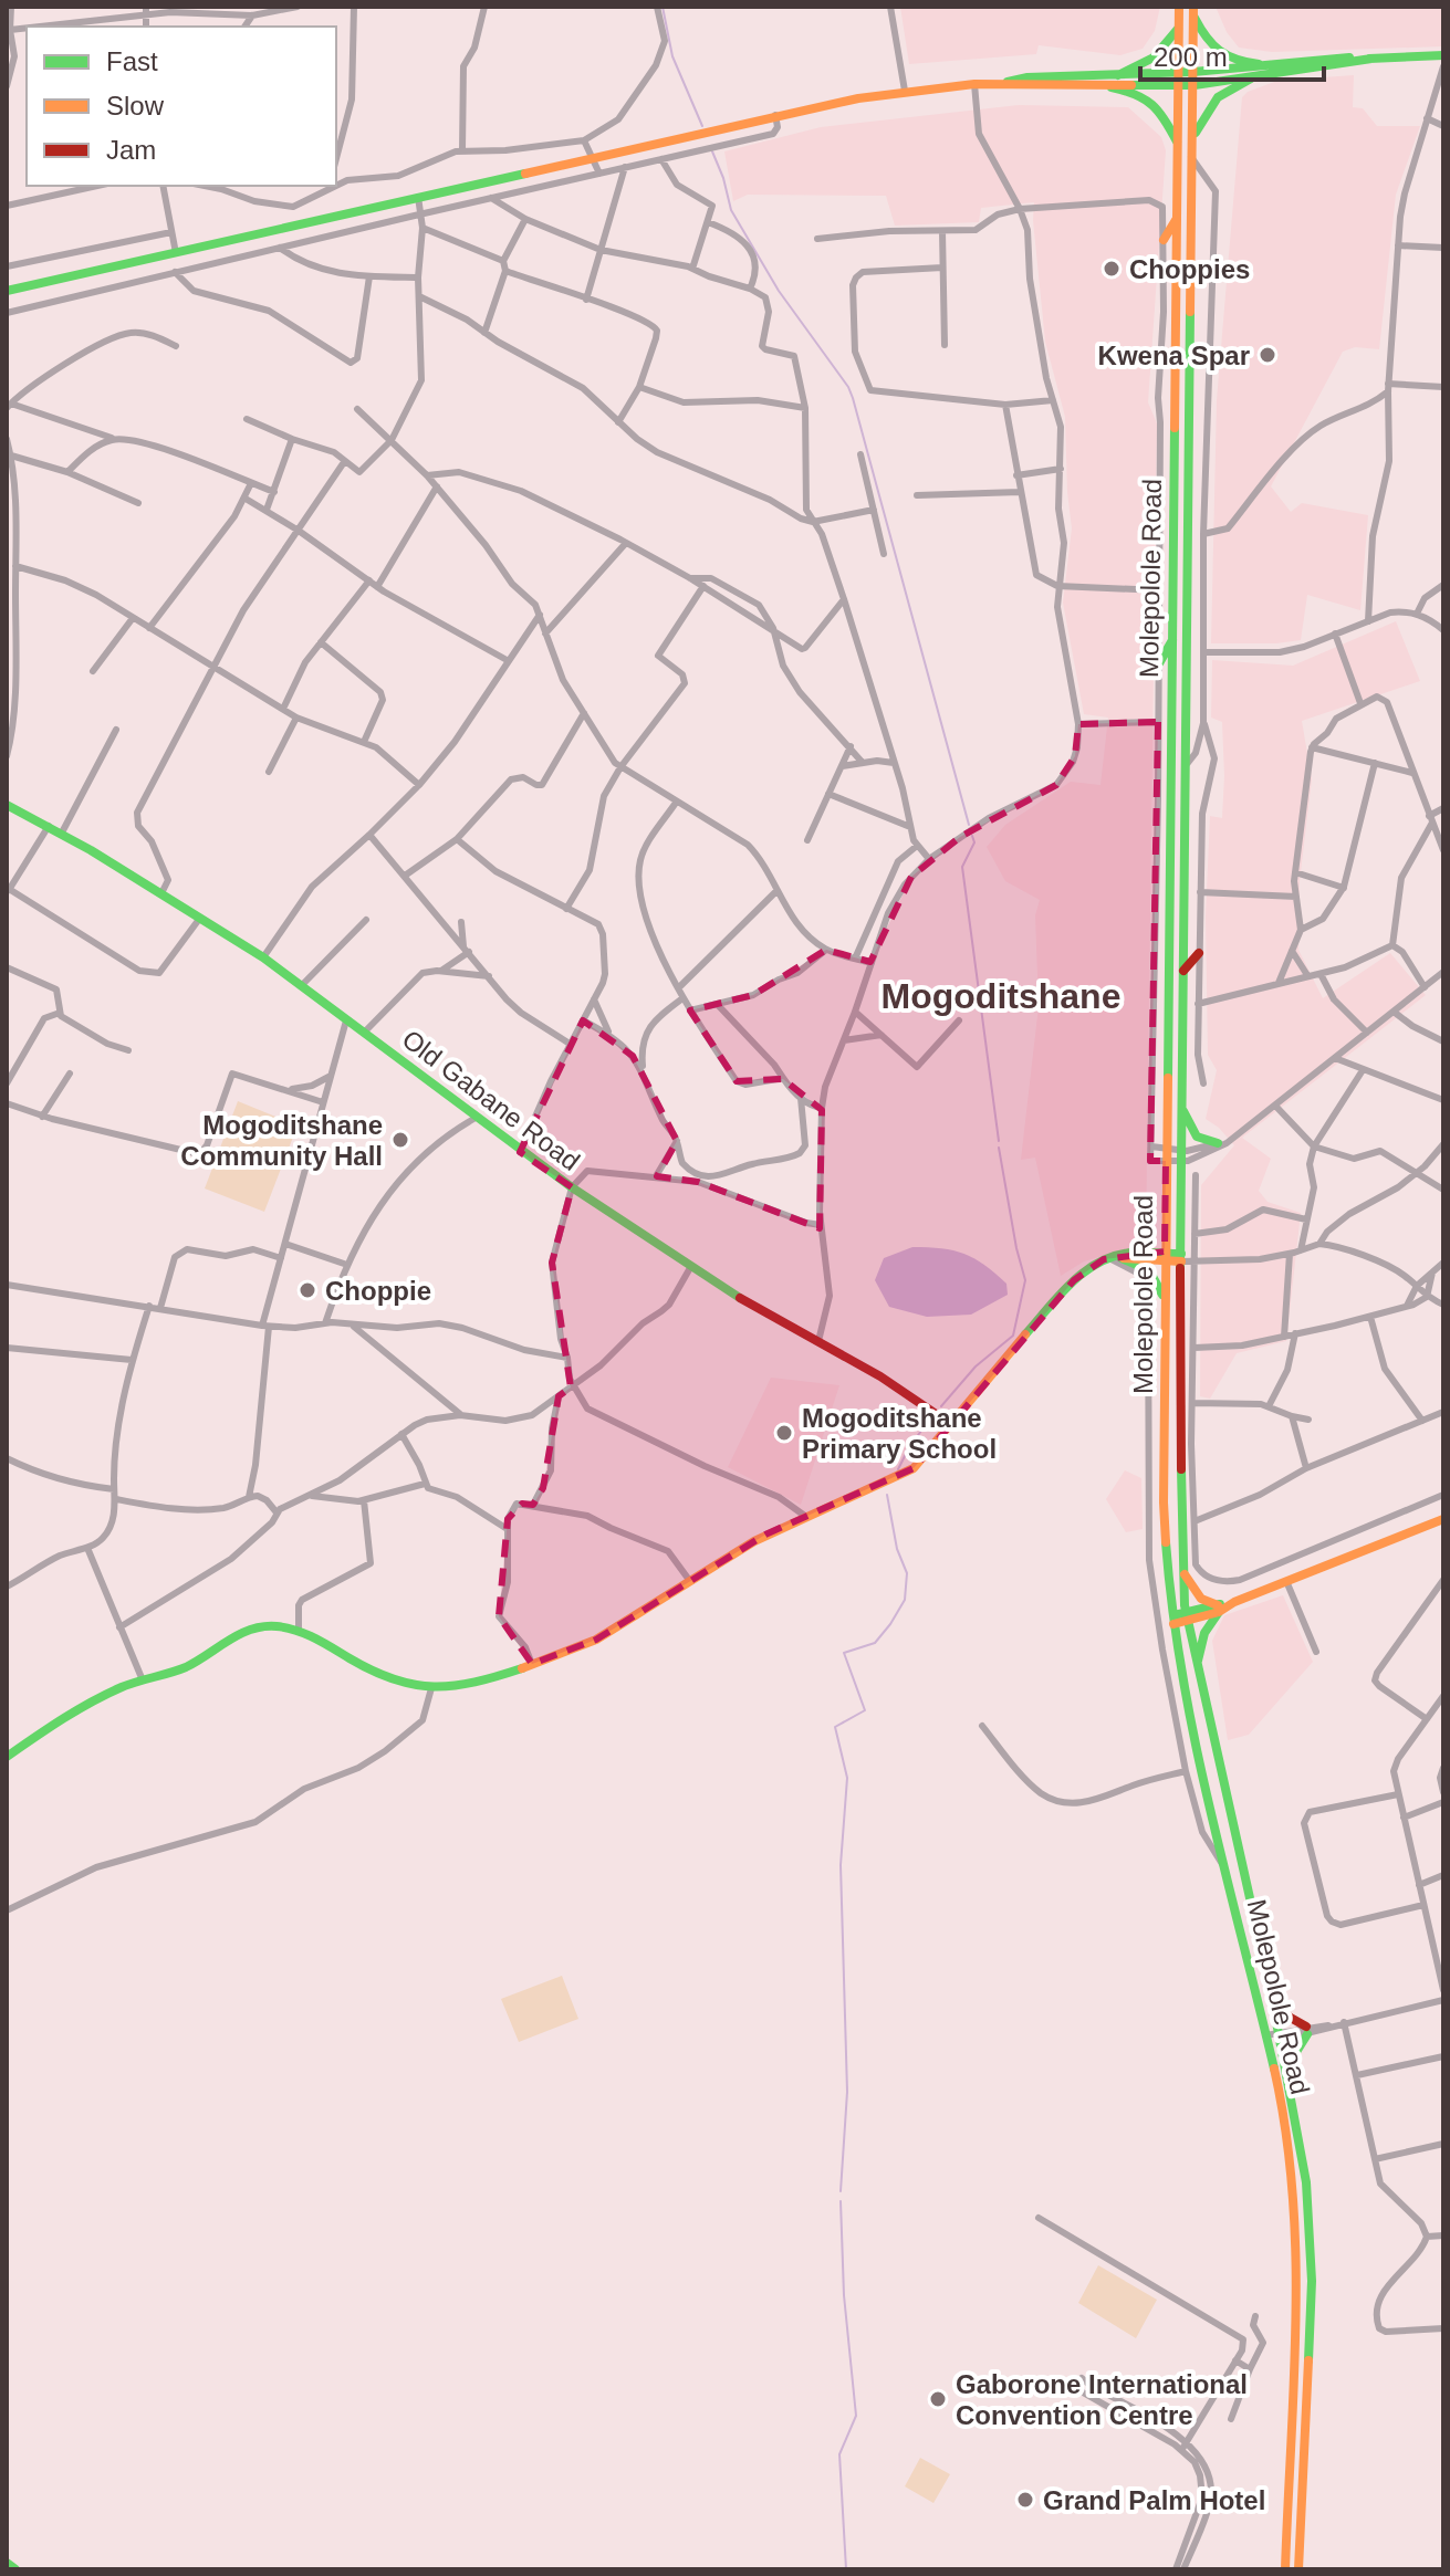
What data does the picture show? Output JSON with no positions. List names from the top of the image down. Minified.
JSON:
{"streets":{"main road":["Molepolole Road","Old Gabane Road"]},"districts":["Mogoditshane"],"places":["Choppies","Kwena Spar","Mogoditshane Community Hall","Choppie","Mogoditshane Primary School","Gaborone International Convention Centre","Grand Palm Hotel"],"legend":["Fast","Slow","Jam"],"scale_bar":"200 m"}
